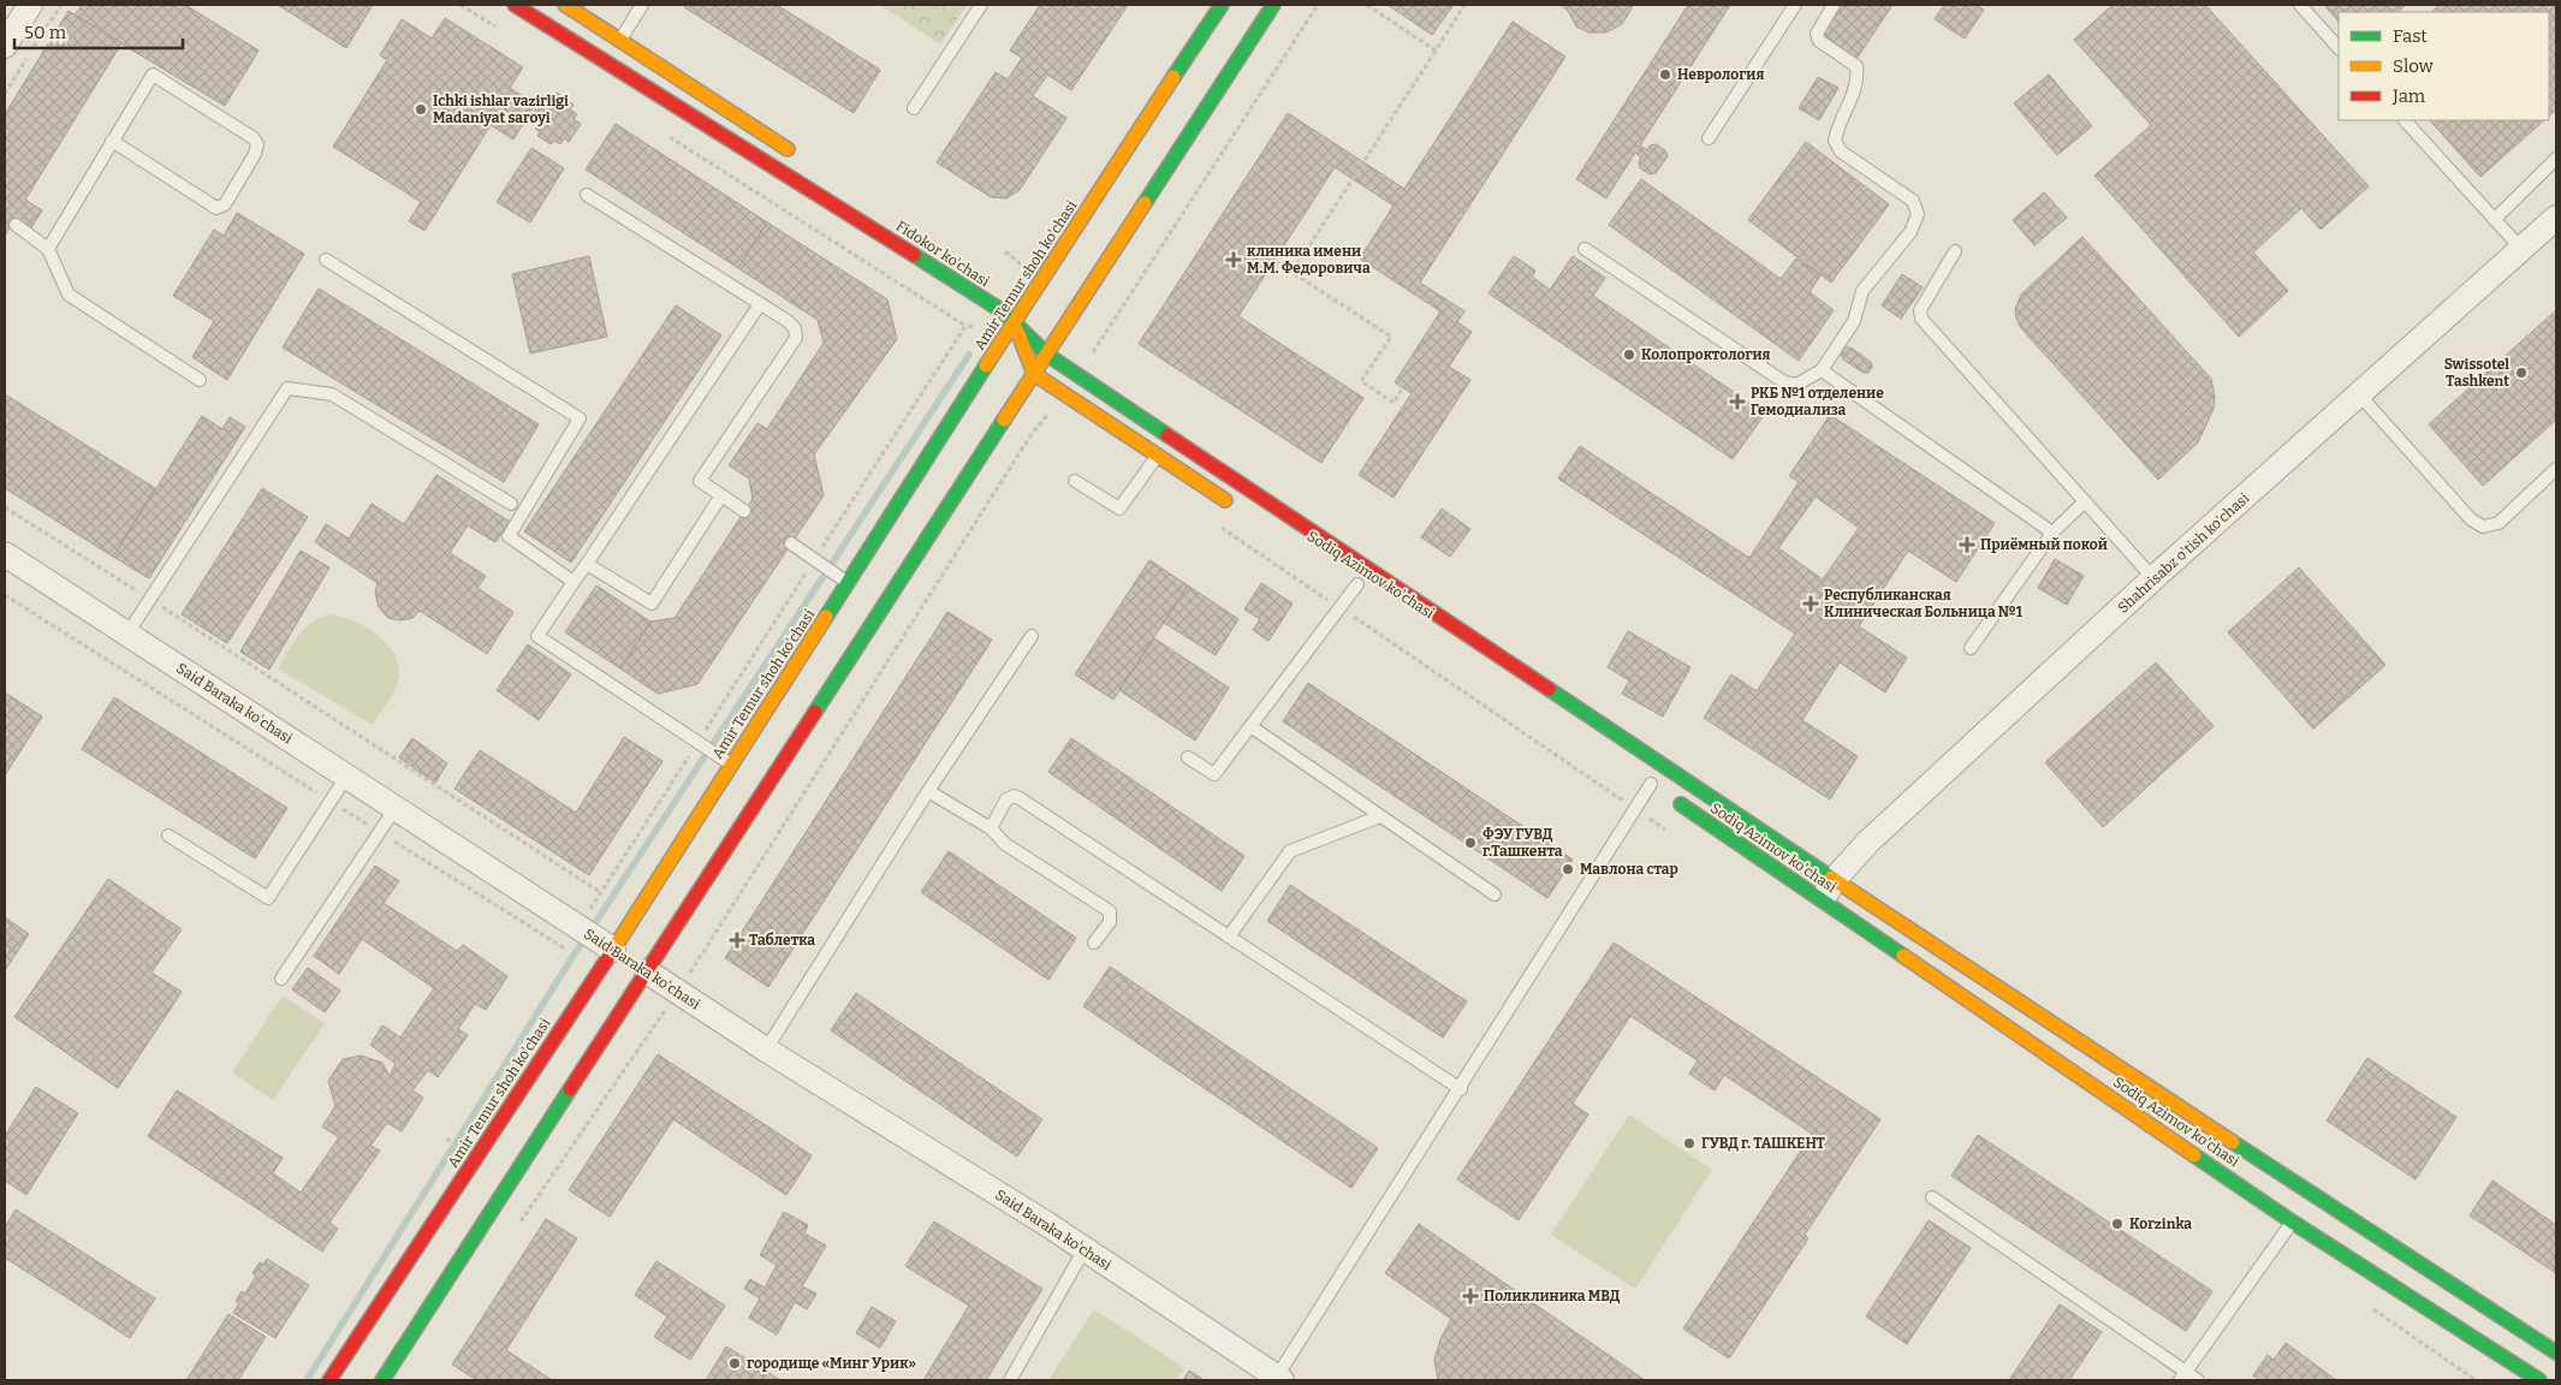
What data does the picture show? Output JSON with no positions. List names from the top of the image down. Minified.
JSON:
{"streets":{"main road":["Fidokor ko'chasi","Amir Temur shoh ko'chasi","Sodiq Azimov ko'chasi"],"street":["Shahrisabz o'tish ko'chasi","Said Baraka ko'chasi"]},"crossings":[["Fidokor ko'chasi","Amir Temur shoh ko'chasi"],["Fidokor ko'chasi","Sodiq Azimov ko'chasi"],["Amir Temur shoh ko'chasi","Said Baraka ko'chasi"],["Shahrisabz o'tish ko'chasi","Sodiq Azimov ko'chasi"]],"places":{"other":["Неврология","Ichki ishlar vazirligi Madaniyat saroyi","Колопроктология","Swissotel Tashkent","ФЭУ ГУВД г.Ташкента","Мавлона стар","ГУВД г. ТАШКЕНТ","Korzinka","городище «Минг Урик»"],"health":["клиника имени М.М. Федоровича","РКБ №1 отделение Гемодиализа","Приёмный покой","Республиканская Клиническая Больница №1","Таблетка","Поликлиника МВД"]},"legend":["Fast","Slow","Jam"],"scale_bar":"50 m"}
